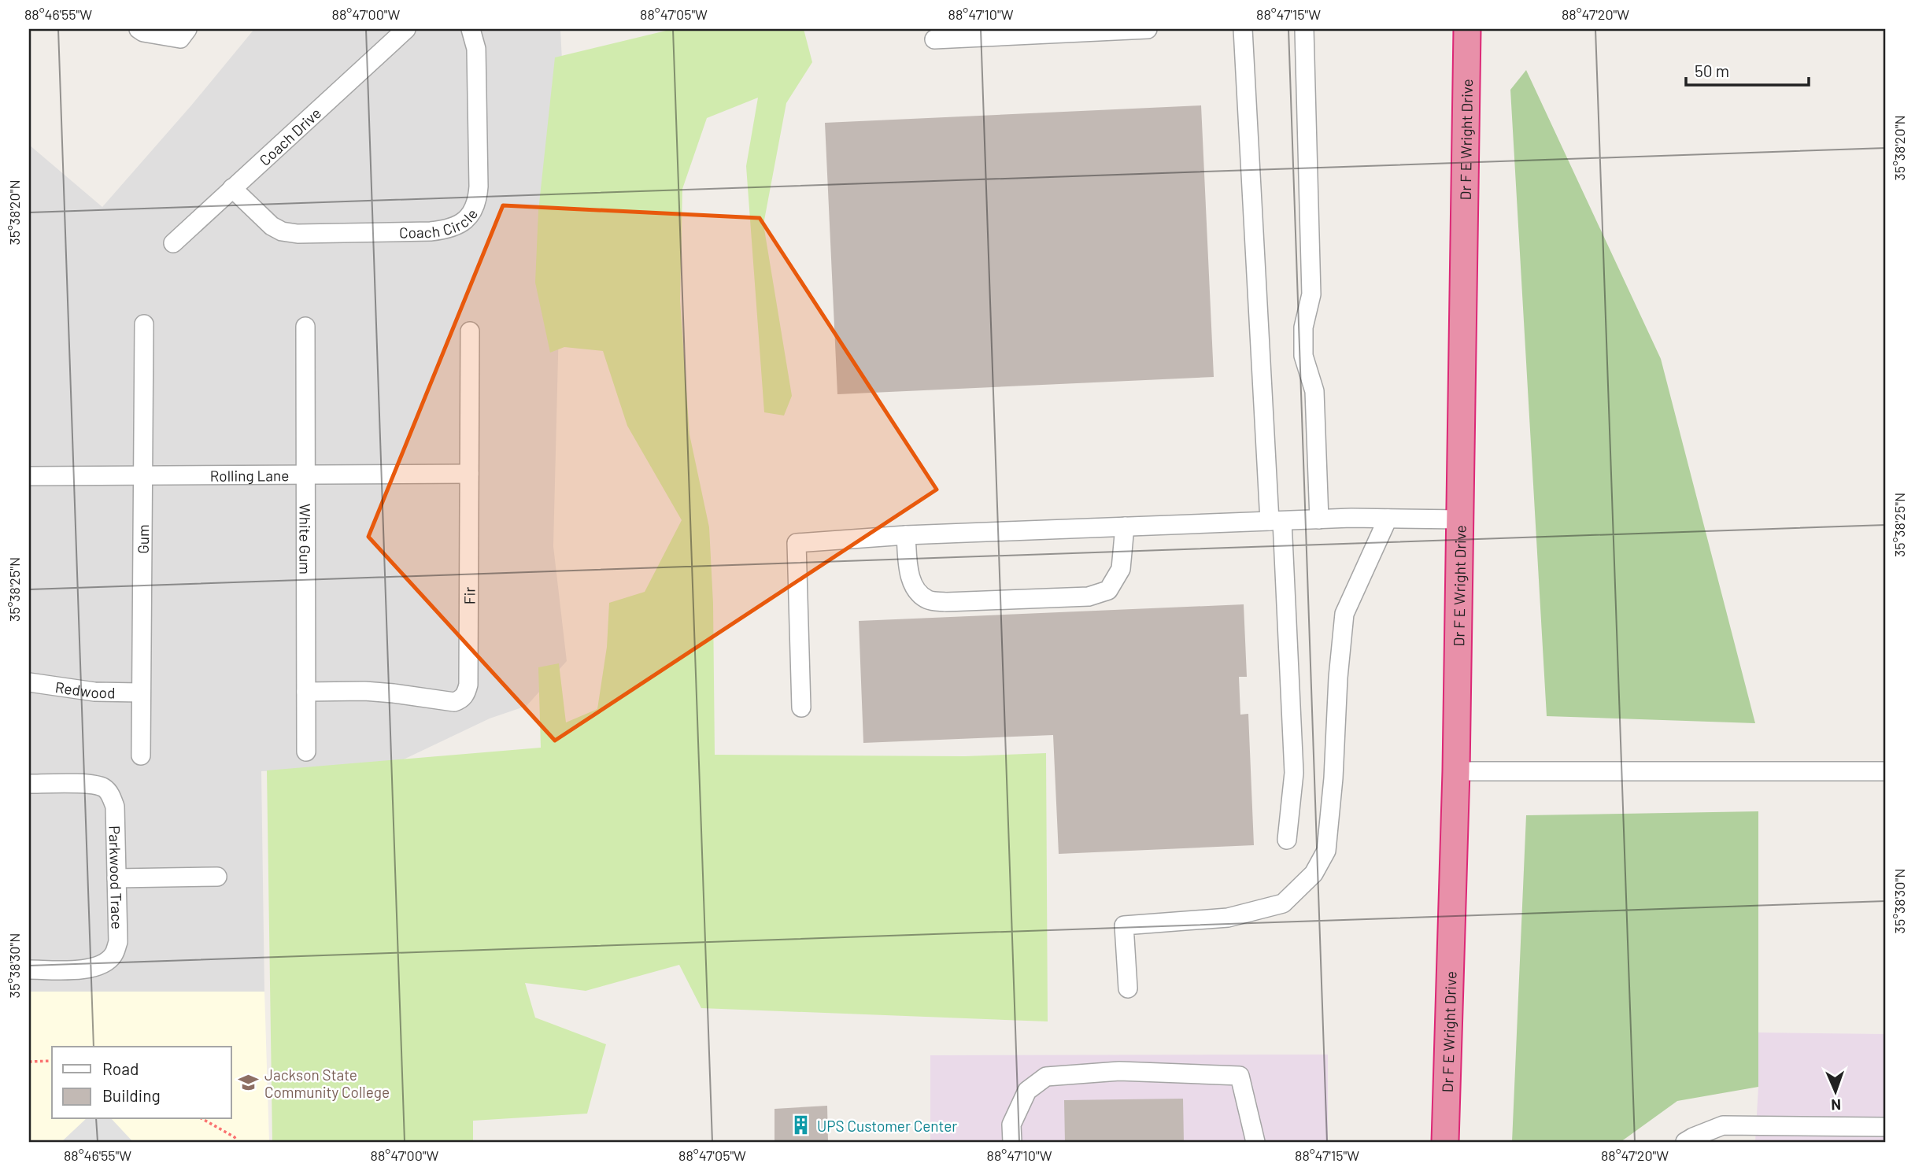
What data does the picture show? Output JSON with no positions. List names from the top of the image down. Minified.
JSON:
{"streets":{"highway":["Dr F E Wright Drive"],"street":["Coach Drive","Coach Circle","Rolling Lane","White Gum","Gum","Fir","Redwood","Parkwood Trace"]},"crossings":[["Coach Drive","Coach Circle"],["Rolling Lane","White Gum"],["Rolling Lane","Gum"],["Rolling Lane","Fir"],["White Gum","Fir"],["Gum","Redwood"]],"places":{"school or university":["Jackson State Community College"],"building":["UPS Customer Center"]},"legend":["Road","Building"],"scale_bar":"50 m","north":"bottom","coordinates":["88°46'55\"W","88°47'00\"W","88°47'05\"W","88°47'10\"W","88°47'15\"W","88°47'20\"W","35°38'20\"N","35°38'25\"N","35°38'30\"N"]}
